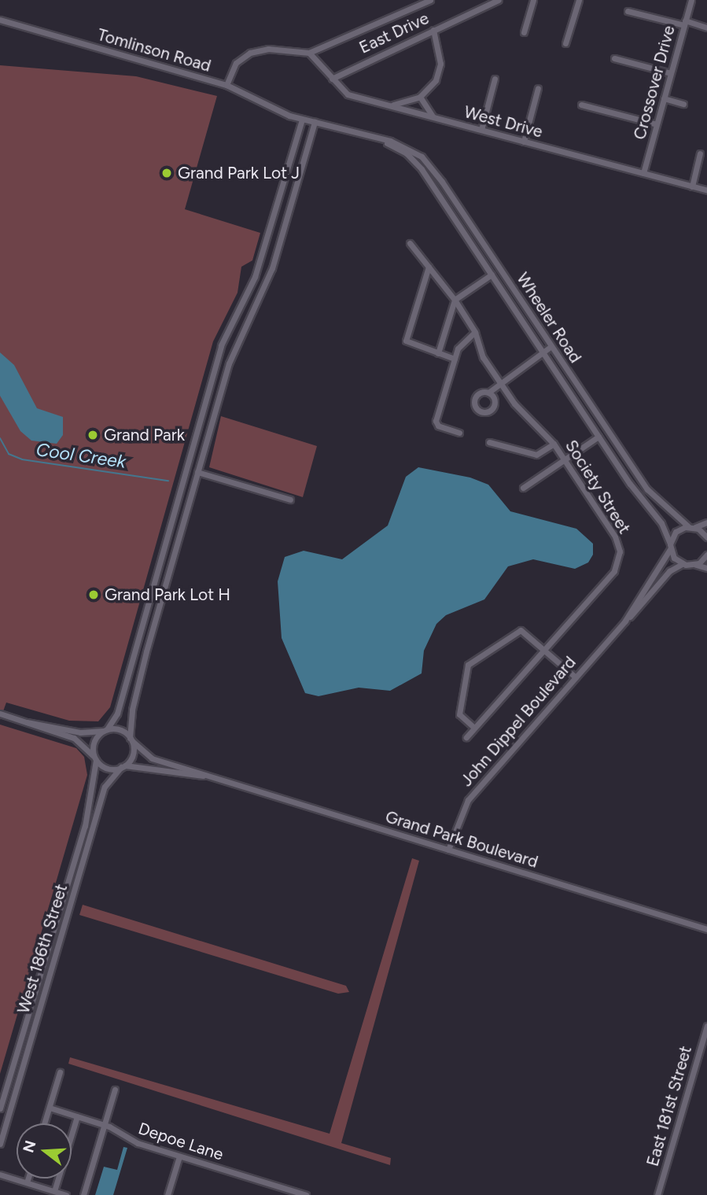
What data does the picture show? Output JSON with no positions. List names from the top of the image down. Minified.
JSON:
{"streets":{"street":["East Drive","Tomlinson Road","Crossover Drive","West Drive","Wheeler Road","Society Street","John Dippel Boulevard","Grand Park Boulevard","West 186th Street","East 181st Street","Depoe Lane"]},"crossings":[["East Drive","West Drive"],["Tomlinson Road","Wheeler Road"],["Crossover Drive","West Drive"],["Wheeler Road","John Dippel Boulevard"],["John Dippel Boulevard","Grand Park Boulevard"],["Grand Park Boulevard","West 186th Street"]],"water":["Cool Creek"],"places":["Grand Park Lot J","Grand Park","Grand Park Lot H"],"north":"left"}
